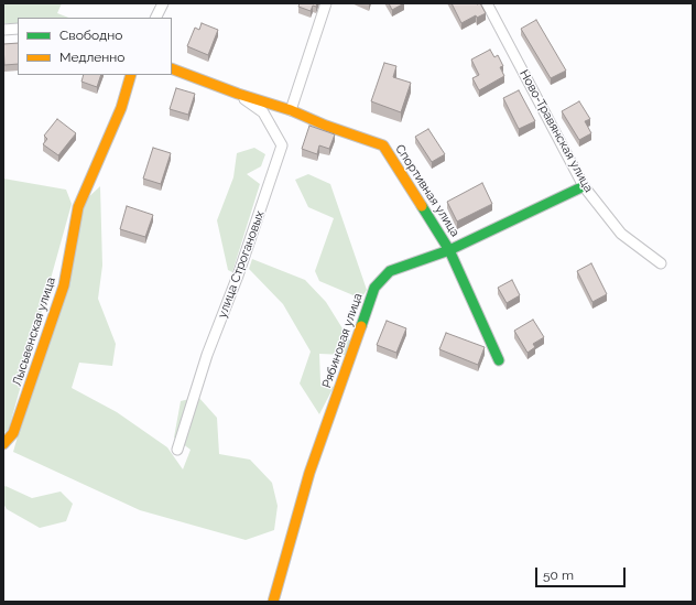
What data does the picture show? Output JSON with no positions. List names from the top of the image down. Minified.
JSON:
{"streets":{"street":["Ново-Травянская улица","Спортивная улица","улица Строгановых","Лысьвенская улица","Рябиновая улица"]},"crossings":[["Ново-Травянская улица","Рябиновая улица"],["Спортивная улица","улица Строгановых"],["Спортивная улица","Рябиновая улица"]],"legend":["Свободно","Медленно"],"scale_bar":"50 m"}
